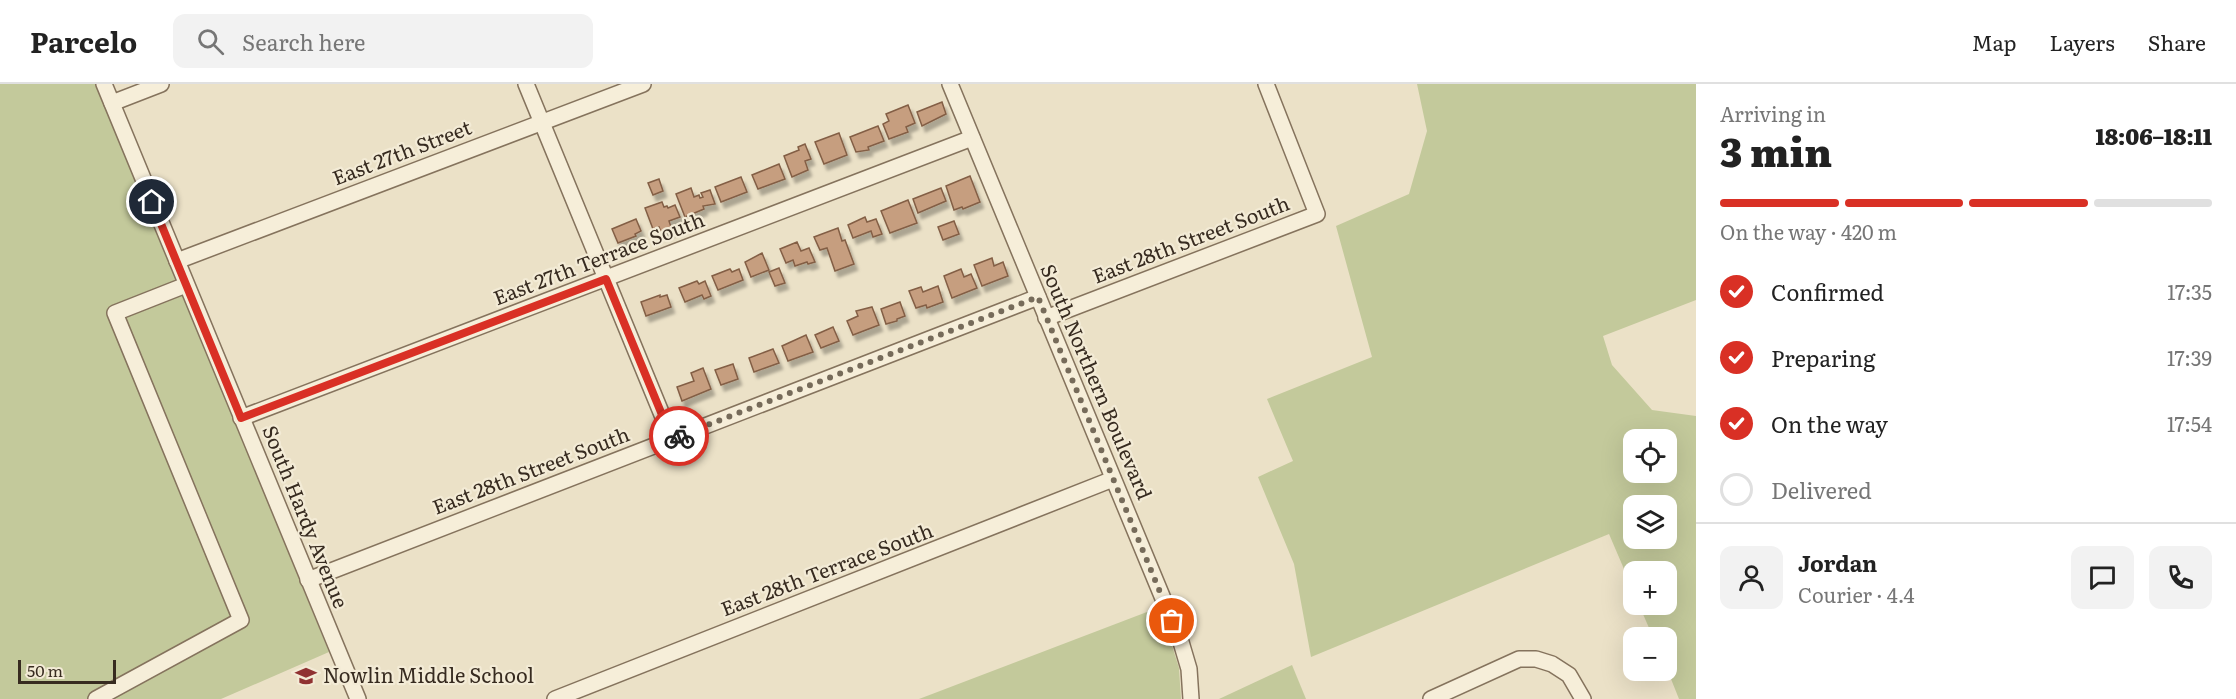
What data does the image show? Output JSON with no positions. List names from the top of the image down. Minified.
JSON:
{"streets":{"street":["East 27th Street","East 28th Street South","East 27th Terrace South","South Northern Boulevard","South Hardy Avenue","East 28th Terrace South"]},"crossings":[["East 27th Street","South Hardy Avenue"],["East 28th Street South","South Northern Boulevard"],["East 28th Street South","South Hardy Avenue"],["East 27th Terrace South","South Northern Boulevard"],["East 27th Terrace South","South Hardy Avenue"],["South Northern Boulevard","East 28th Terrace South"]],"places":{"school or university":["Nowlin Middle School"]},"scale_bar":"50 m","page":{"header":"Parcelo","search":"Search here","nav":["Map","Layers","Share"],"heading":["3 min","Arriving in","18:06–18:11"],"panel":["Jordan","Courier · 4.4"],"bar":"On the way · 420 m","list":[["Confirmed","17:35"],["Preparing","17:39"],["On the way","17:54"],"Delivered"],"map_buttons":["+","−"],"scale":"50 m"}}
